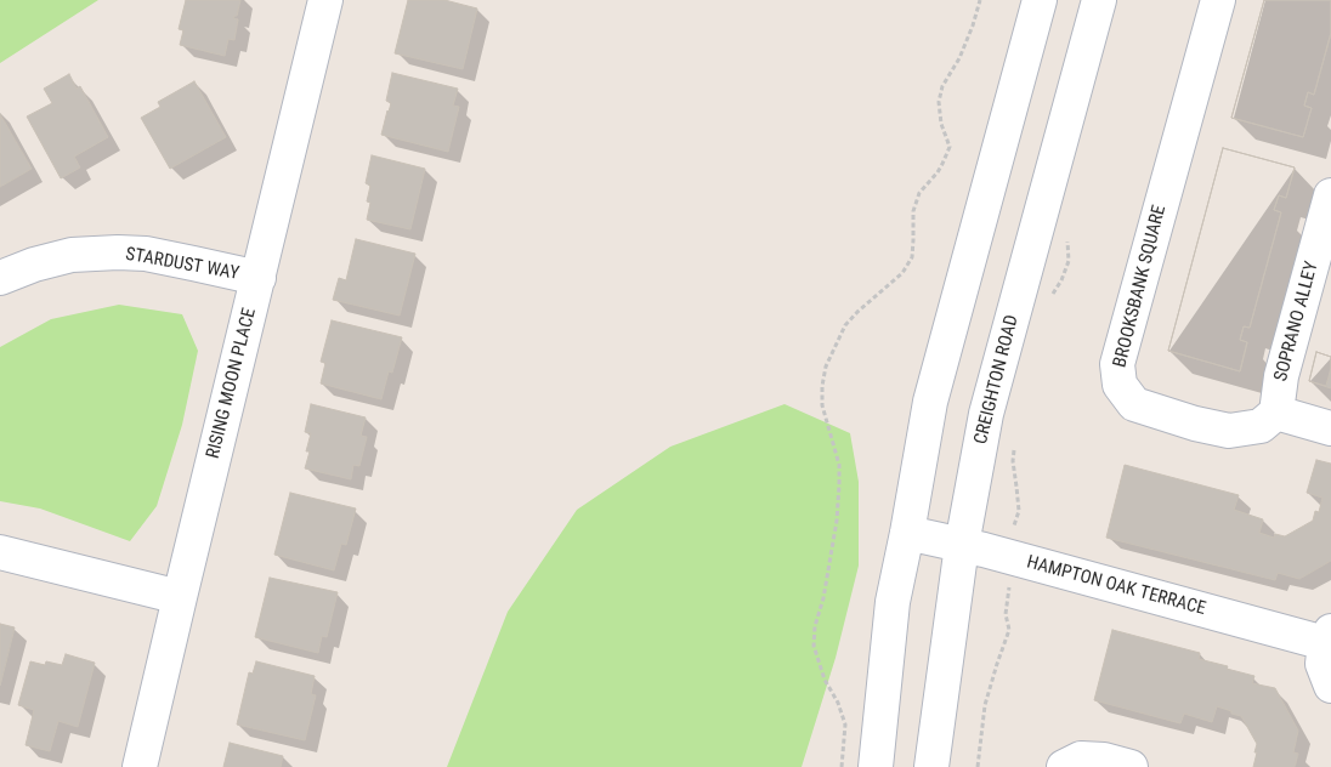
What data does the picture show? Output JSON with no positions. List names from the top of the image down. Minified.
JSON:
{"streets":{"street":["STARDUST WAY","BROOKSBANK SQUARE","SOPRANO ALLEY","CREIGHTON ROAD","RISING MOON PLACE","HAMPTON OAK TERRACE"]},"crossings":[["STARDUST WAY","RISING MOON PLACE"],["BROOKSBANK SQUARE","SOPRANO ALLEY"],["CREIGHTON ROAD","HAMPTON OAK TERRACE"]]}
